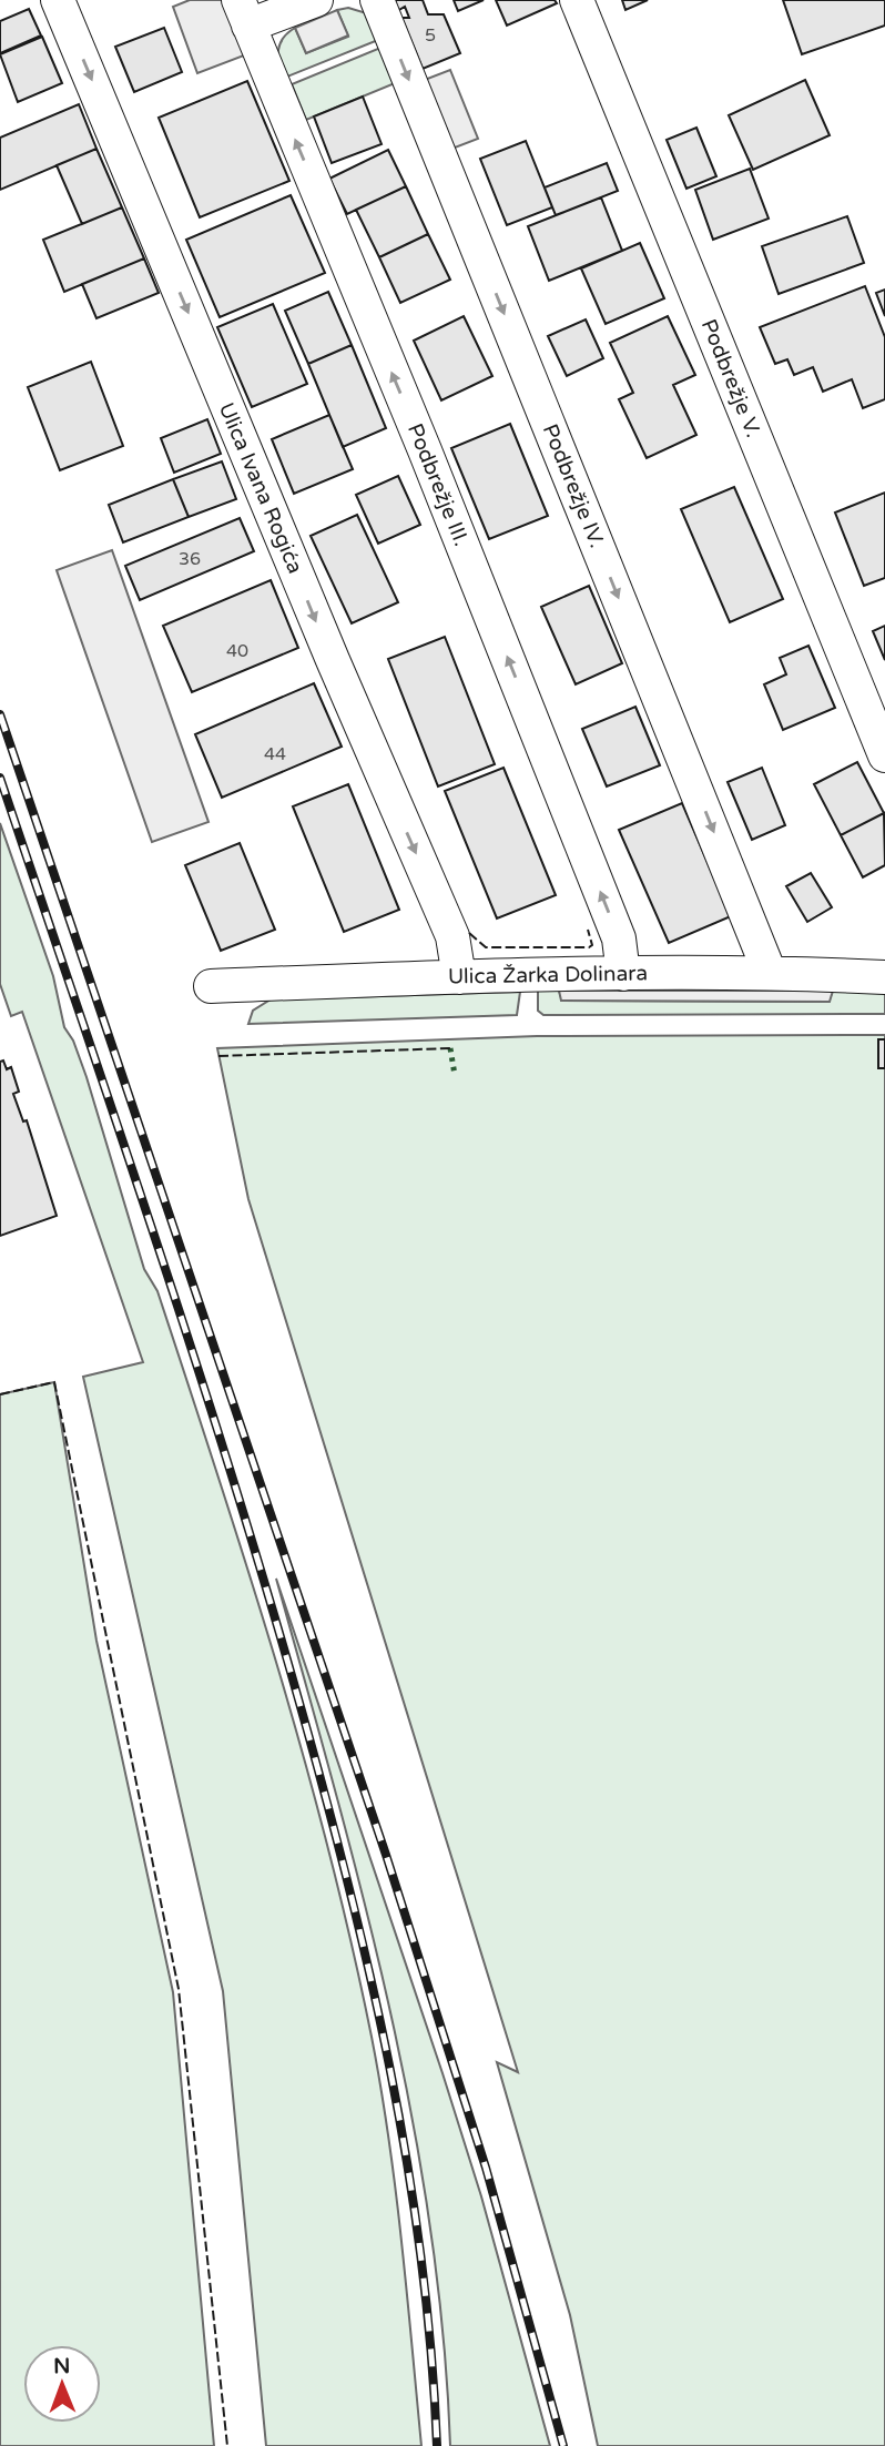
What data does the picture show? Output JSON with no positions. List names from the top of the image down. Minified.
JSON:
{"streets":{"street":["Podbrežje V.","Podbrežje III.","Podbrežje IV.","Ulica Ivana Rogića","Ulica Žarka Dolinara"]},"crossings":[["Podbrežje III.","Ulica Žarka Dolinara"],["Podbrežje IV.","Ulica Žarka Dolinara"],["Ulica Ivana Rogića","Ulica Žarka Dolinara"]],"one_way":["Podbrežje III.","Podbrežje IV.","Ulica Ivana Rogića"],"house_numbers":["5","36","40","44"],"north":"top"}
